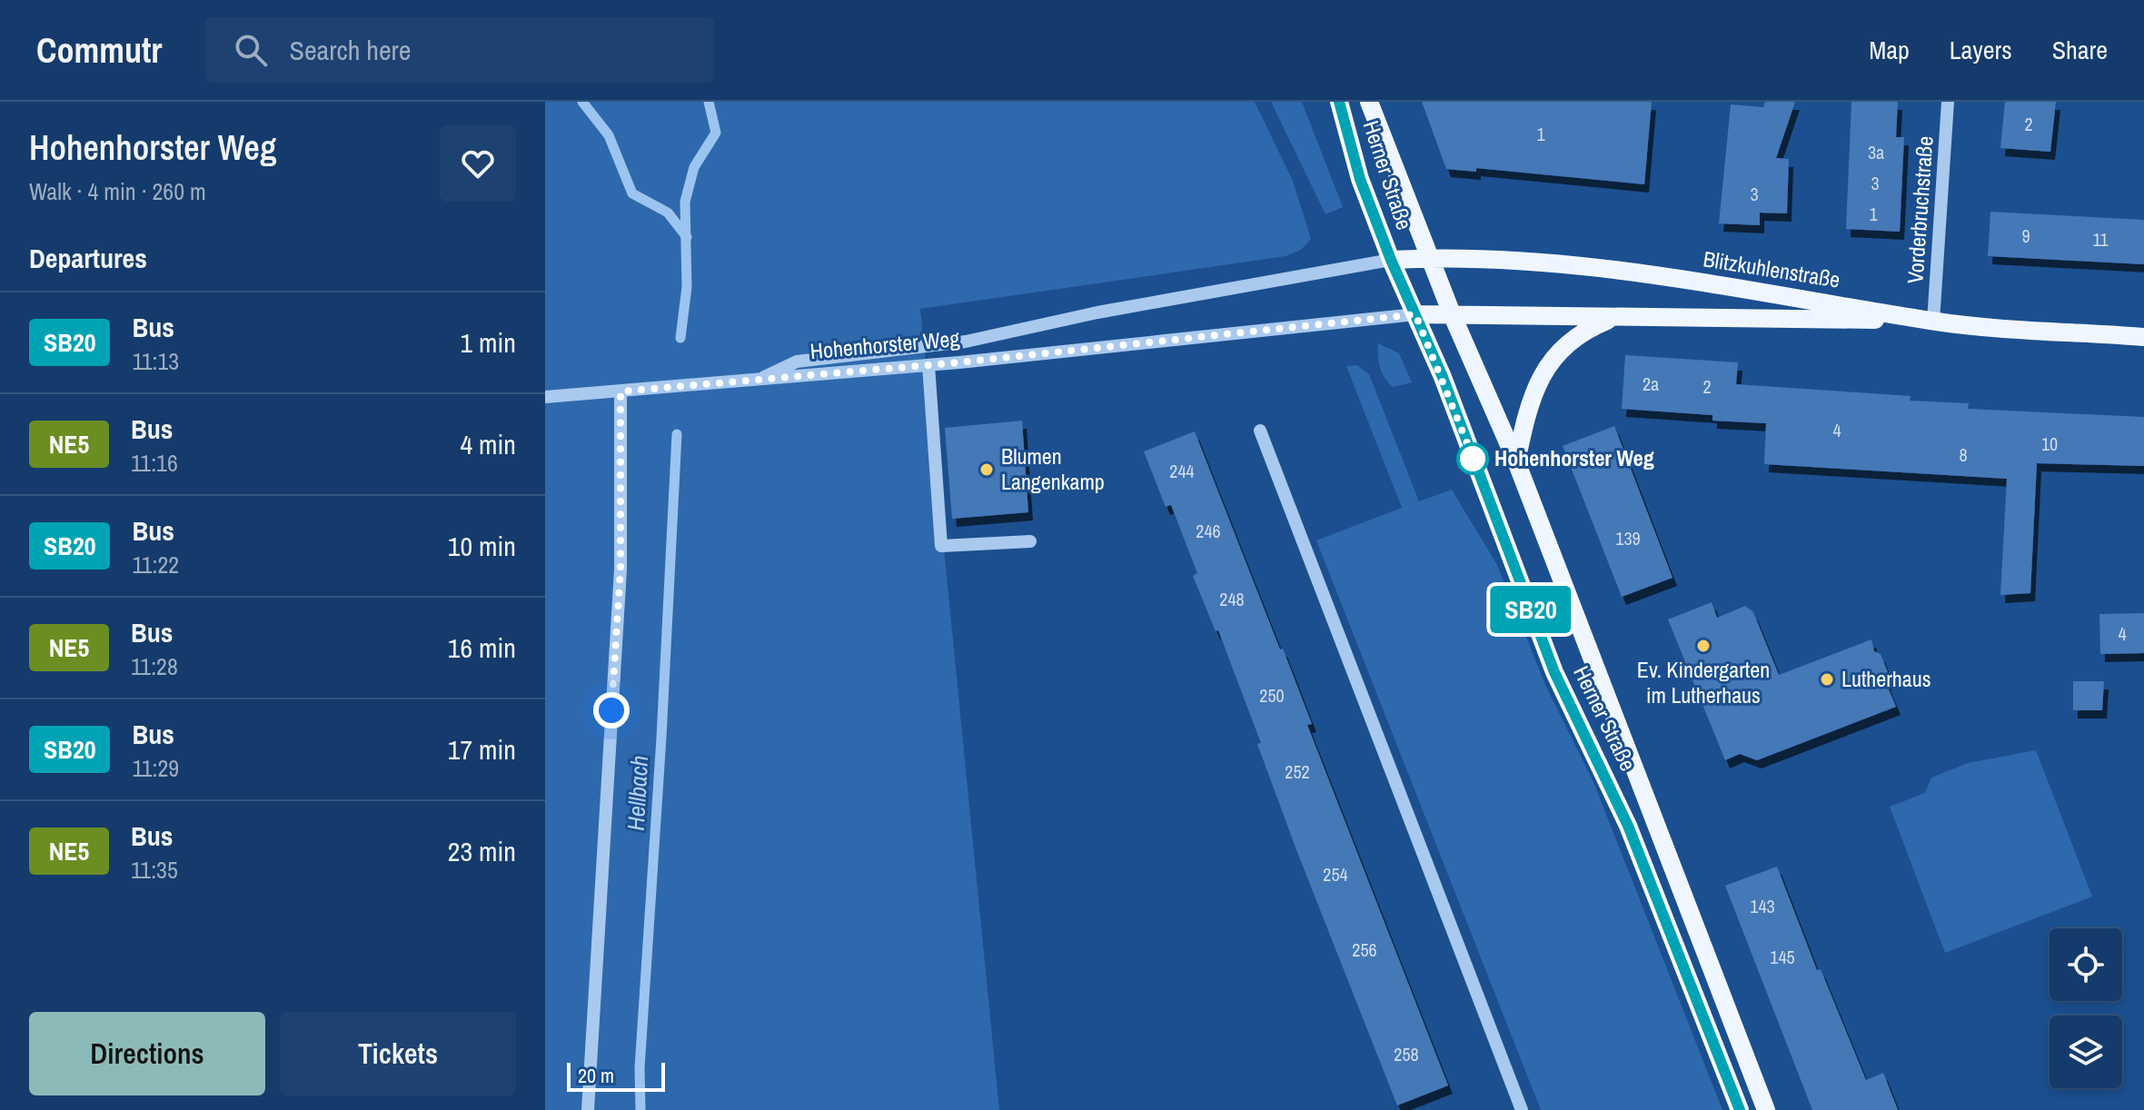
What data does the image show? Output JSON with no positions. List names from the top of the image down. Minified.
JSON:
{"streets":{"main road":["Herner Straße","Blitzkuhlenstraße","Hohenhorster Weg"],"street":["Vorderbruchstraße"]},"crossings":[["Herner Straße","Blitzkuhlenstraße"],["Herner Straße","Hohenhorster Weg"],["Vorderbruchstraße","Blitzkuhlenstraße"],["Blitzkuhlenstraße","Hohenhorster Weg"]],"water":["Hellbach"],"places":["Hohenhorster Weg","Blumen Langenkamp","Ev. Kindergarten im Lutherhaus","Lutherhaus"],"lines":["bus line SB20"],"house_numbers":["2","1","3a","3","3","1","9","11","2a","2","4","10","8","244","246","139","248","4","250","252","254","143","256","145","258"],"scale_bar":"20 m","page":{"header":"Commutr","search":"Search here","nav":["Map","Layers","Share"],"heading":[["Hohenhorster Weg","Walk · 4 min · 260 m"],"Departures"],"on_map":"SB20","list":[{"mark":"SB20","name":"Bus","note":"11:13","value":"1 min"},{"mark":"NE5","name":"Bus","note":"11:16","value":"4 min"},{"mark":"SB20","name":"Bus","note":"11:22","value":"10 min"},{"mark":"NE5","name":"Bus","note":"11:28","value":"16 min"},{"mark":"SB20","name":"Bus","note":"11:29","value":"17 min"},{"mark":"NE5","name":"Bus","note":"11:35","value":"23 min"}],"buttons":["Directions","Tickets"],"scale":"20 m"}}
